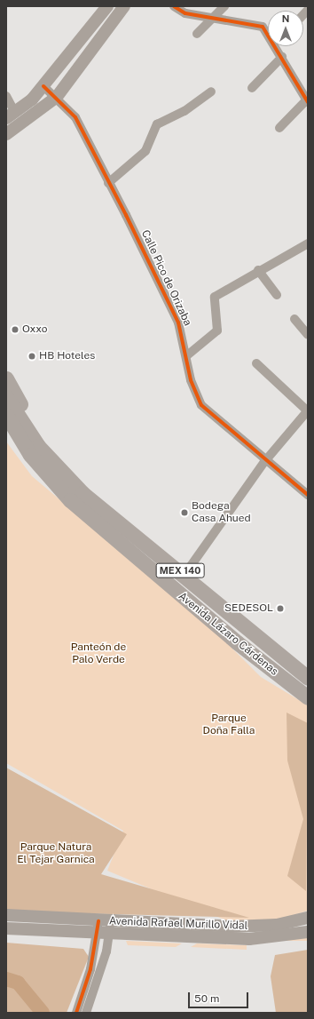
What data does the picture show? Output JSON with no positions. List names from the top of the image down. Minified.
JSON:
{"streets":{"highway":["MEX 140","Avenida Lázaro Cárdenas"],"main road":["Avenida Rafael Murillo Vidal"],"street":["Calle Pico de Orizaba"]},"parks":["Panteón de Palo Verde","Parque Doña Falla","Parque Natura El Tejar Garnica"],"places":["Oxxo","HB Hoteles","Bodega Casa Ahued","SEDESOL"],"scale_bar":"50 m","north":"top"}
